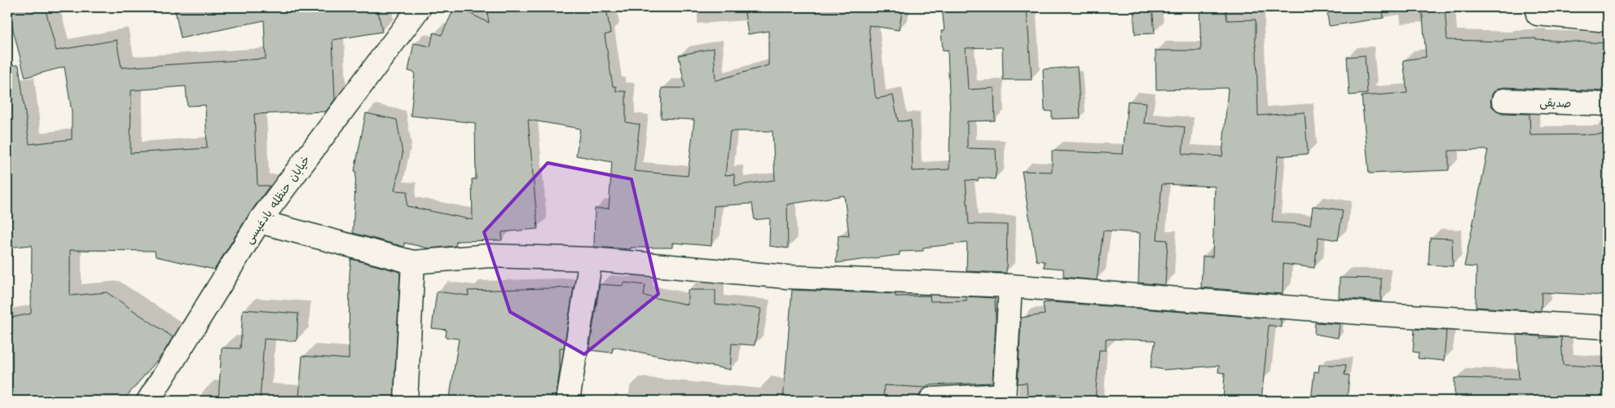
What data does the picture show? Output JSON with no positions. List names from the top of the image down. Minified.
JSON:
{"streets":{"street":["صدیقی","خیابان حنظله بادغیسی"]}}
